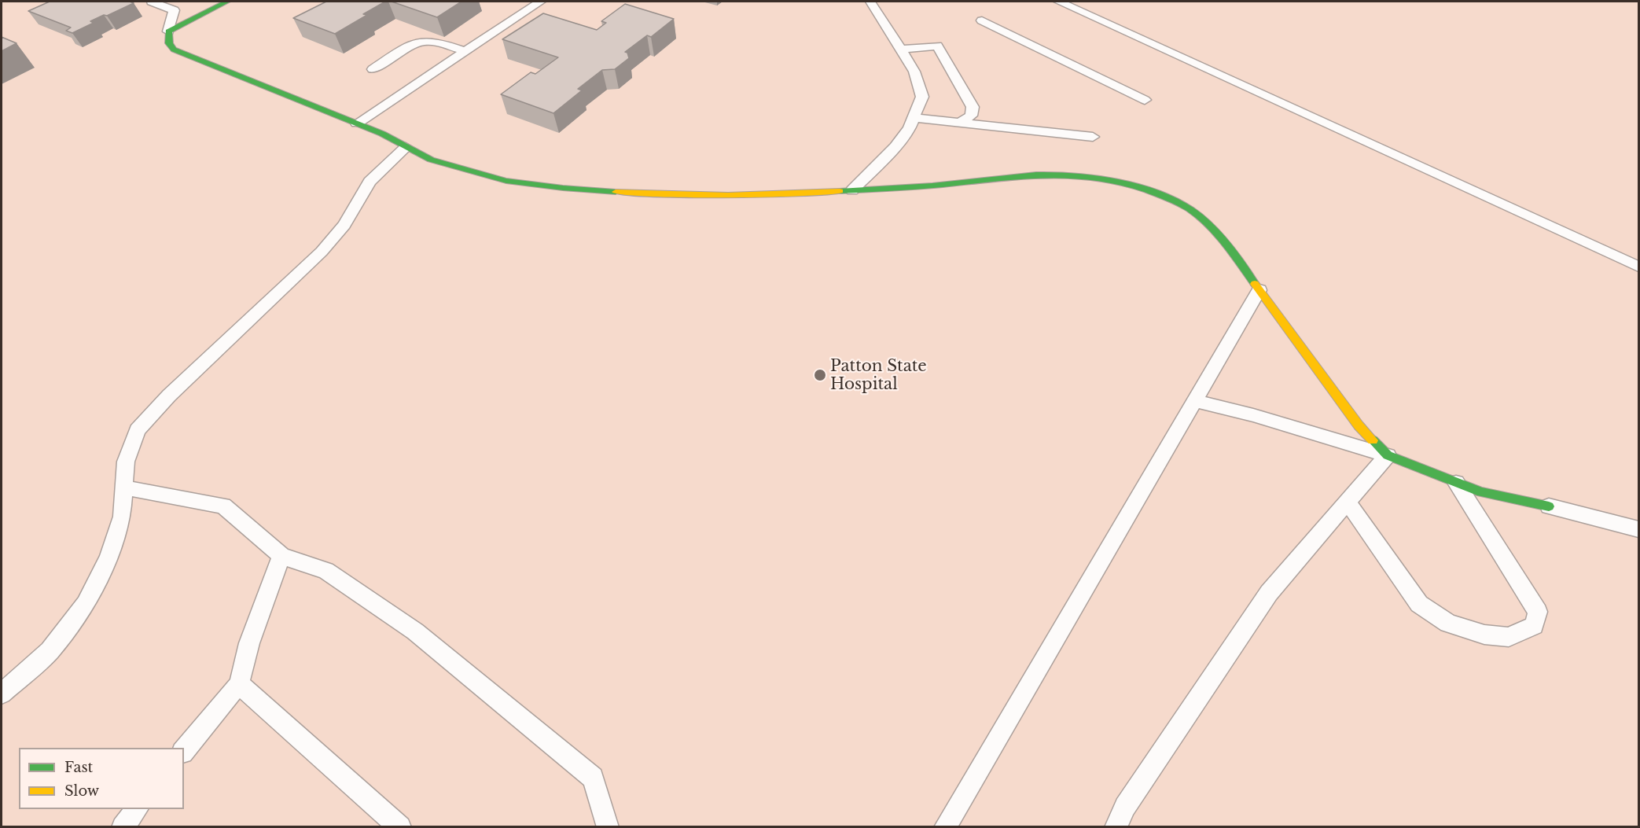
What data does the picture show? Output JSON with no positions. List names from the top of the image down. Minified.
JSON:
{"places":["Patton State Hospital"],"legend":["Fast","Slow"]}
